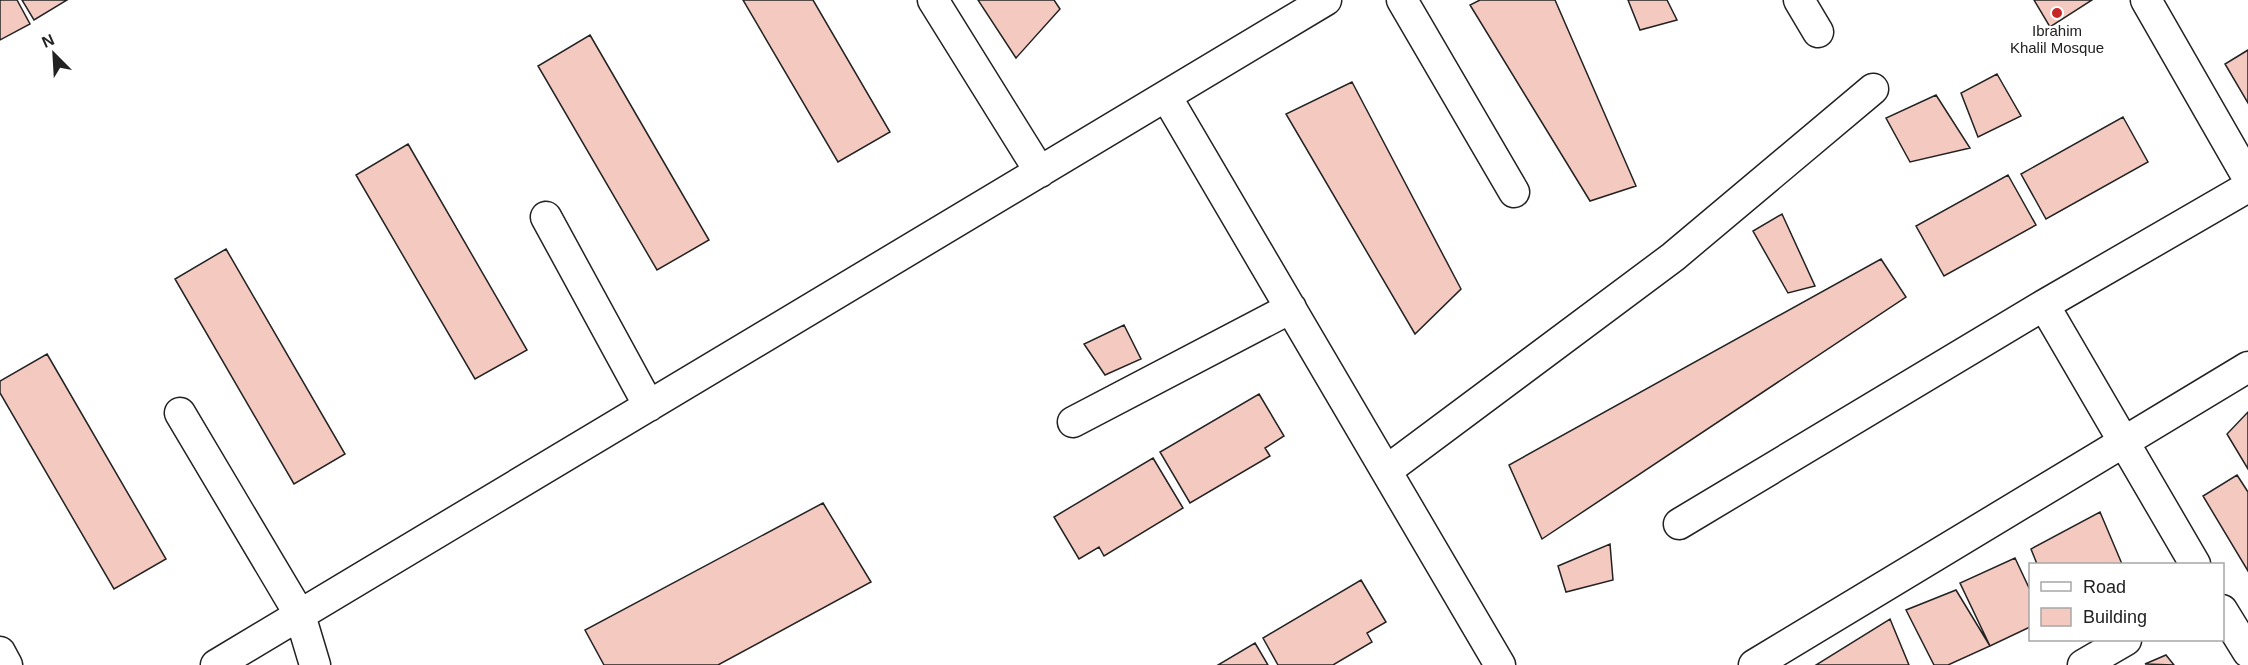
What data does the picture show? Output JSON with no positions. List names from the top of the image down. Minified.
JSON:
{"places":["Ibrahim Khalil Mosque"],"legend":["Road","Building"],"north":"top left"}
